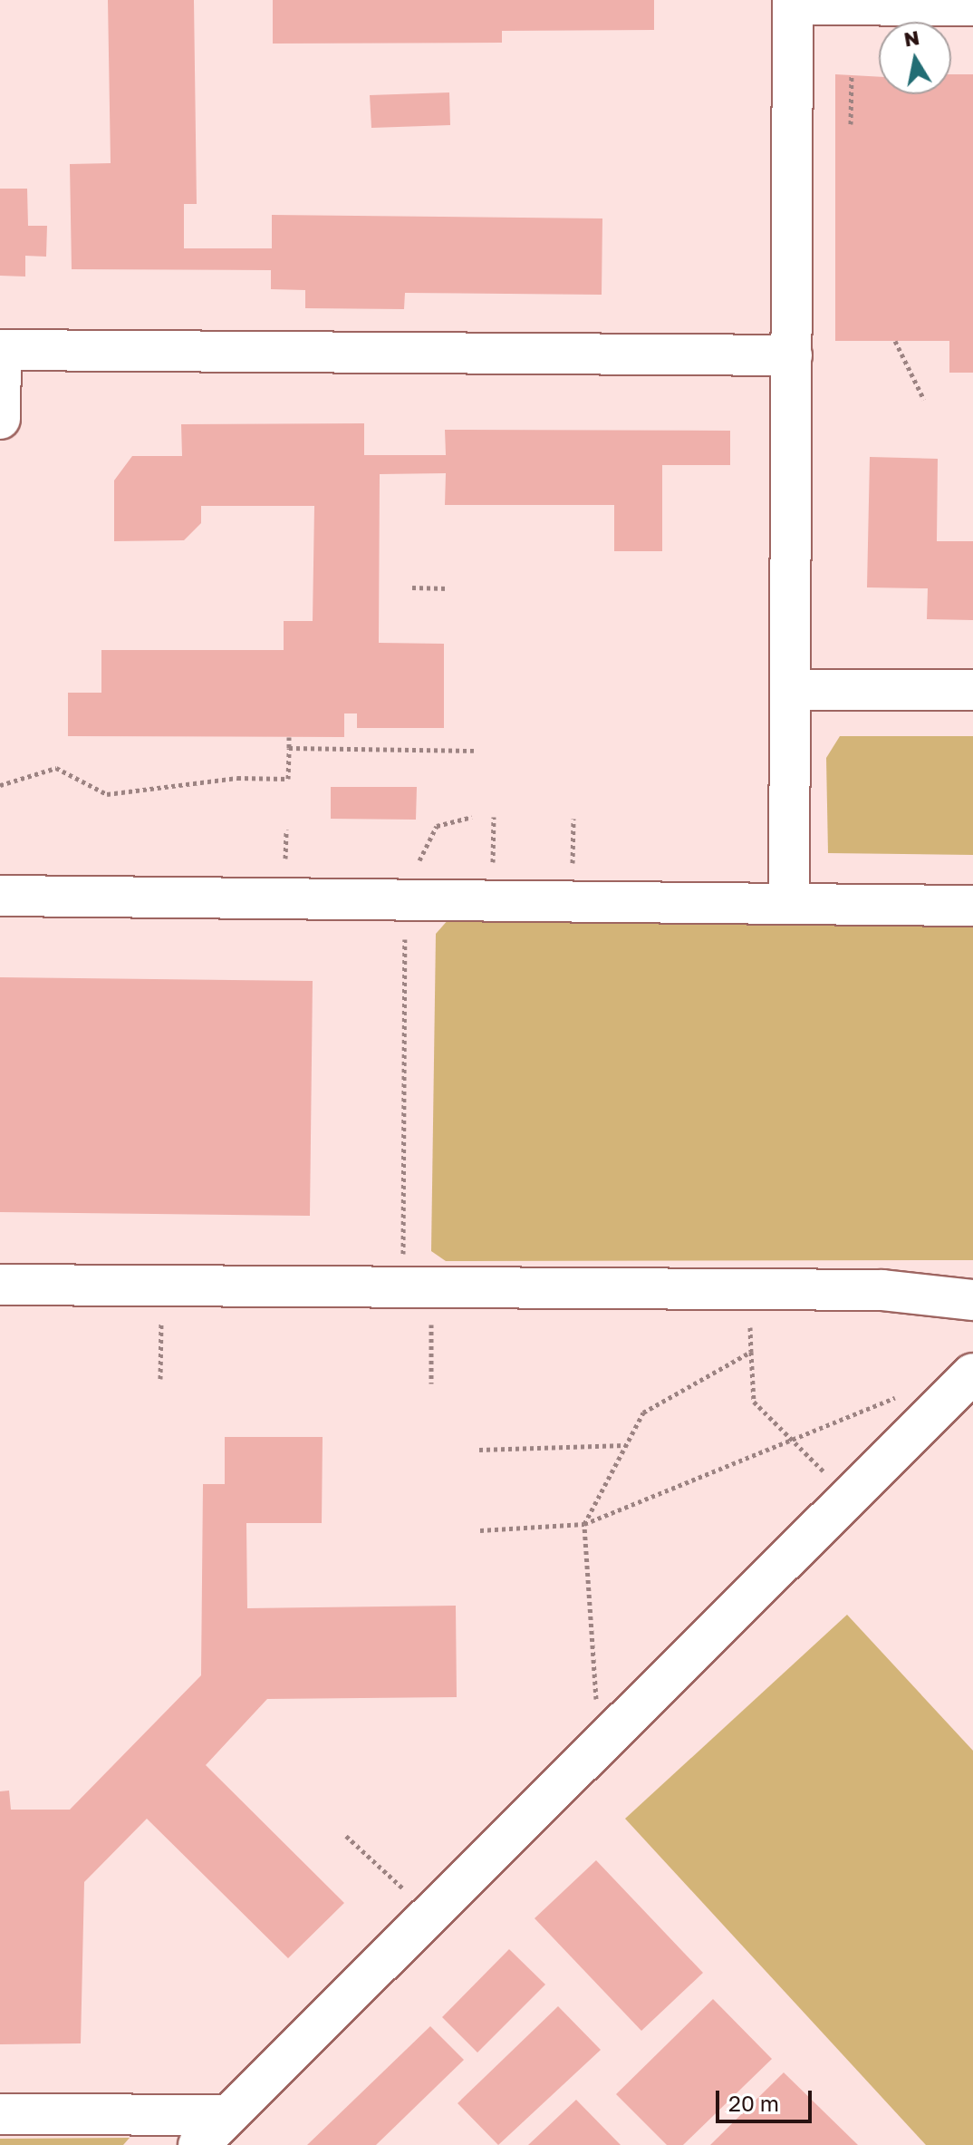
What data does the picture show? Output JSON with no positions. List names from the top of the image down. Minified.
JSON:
{"scale_bar":"20 m","north":"top"}
